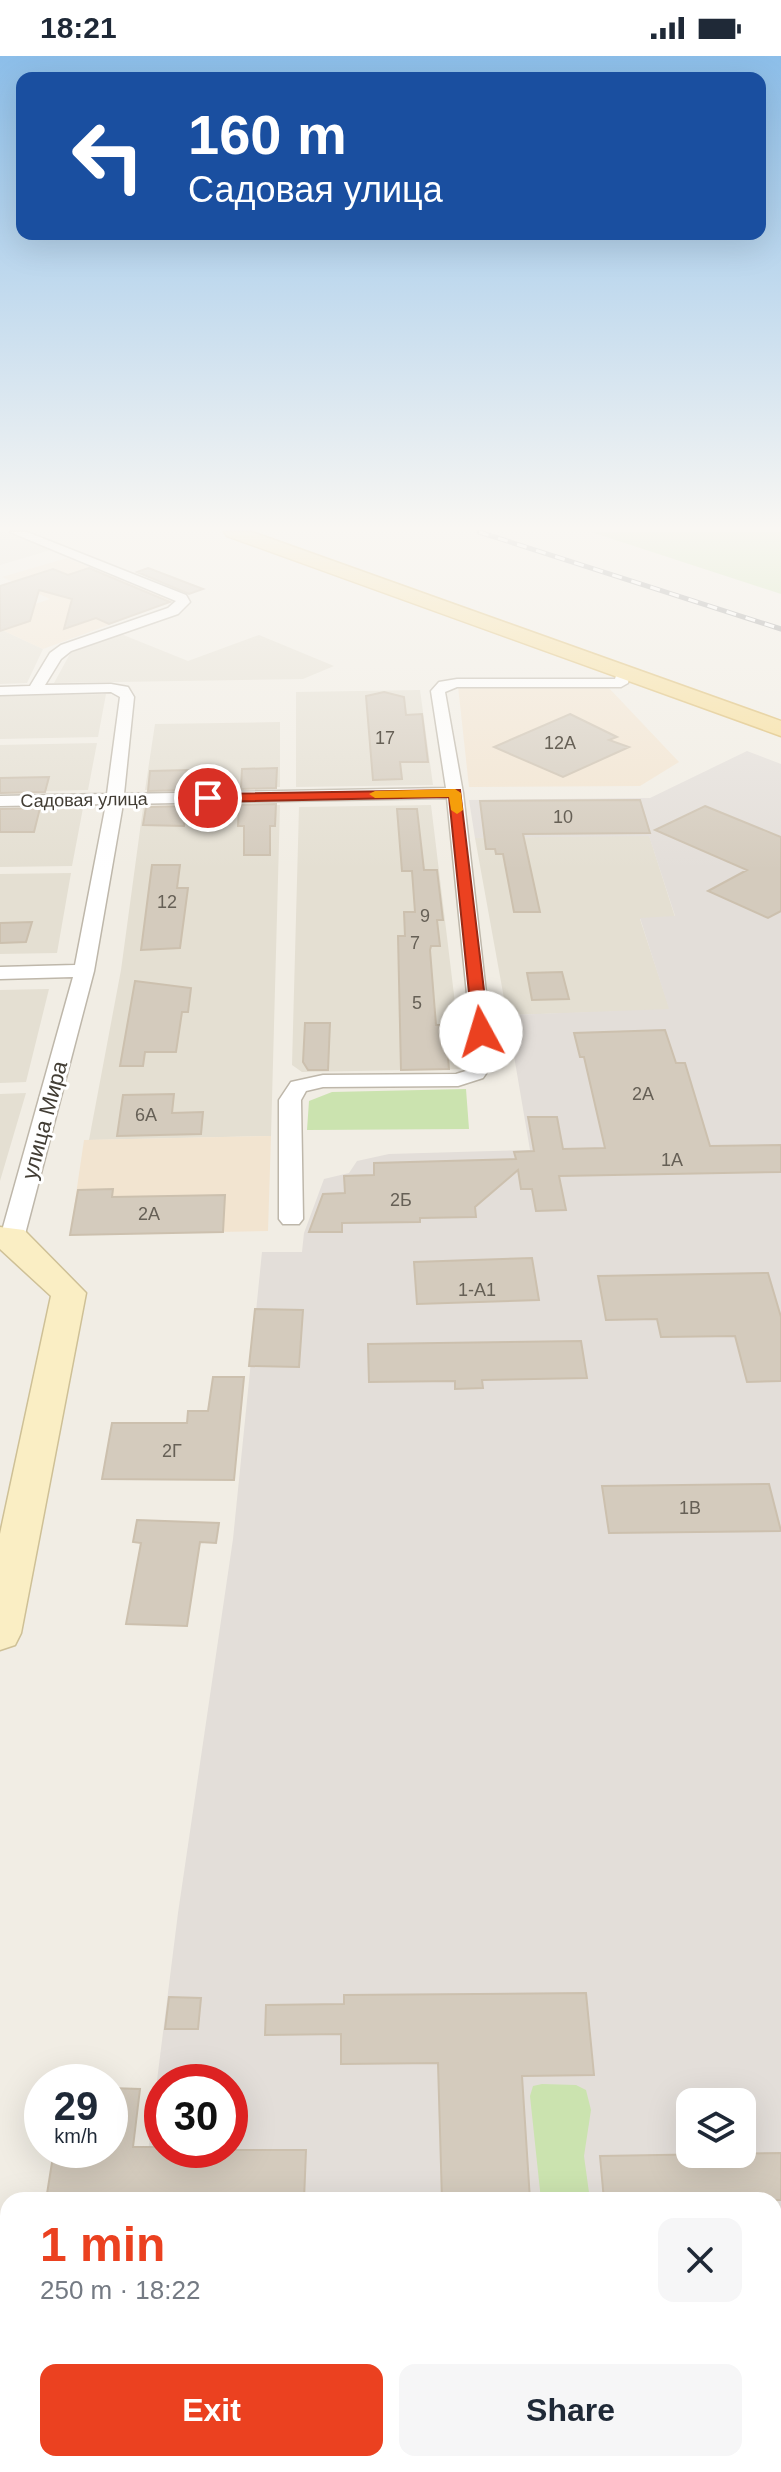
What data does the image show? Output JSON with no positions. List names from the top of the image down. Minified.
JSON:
{"streets":{"street":["Садовая улица","улица Мира"]},"crossings":[["Садовая улица","улица Мира"]],"house_numbers":["17","12А","10","12","9","7","5","2А","6А","1А","2Б","2А","1-А1","2Г","1В"],"page":{"status":"18:21","turn":["160 m","Садовая улица"],"speed":"29 km/h","limit":"30","heading":["1 min","250 m · 18:22"],"buttons":["Exit","Share"]}}
